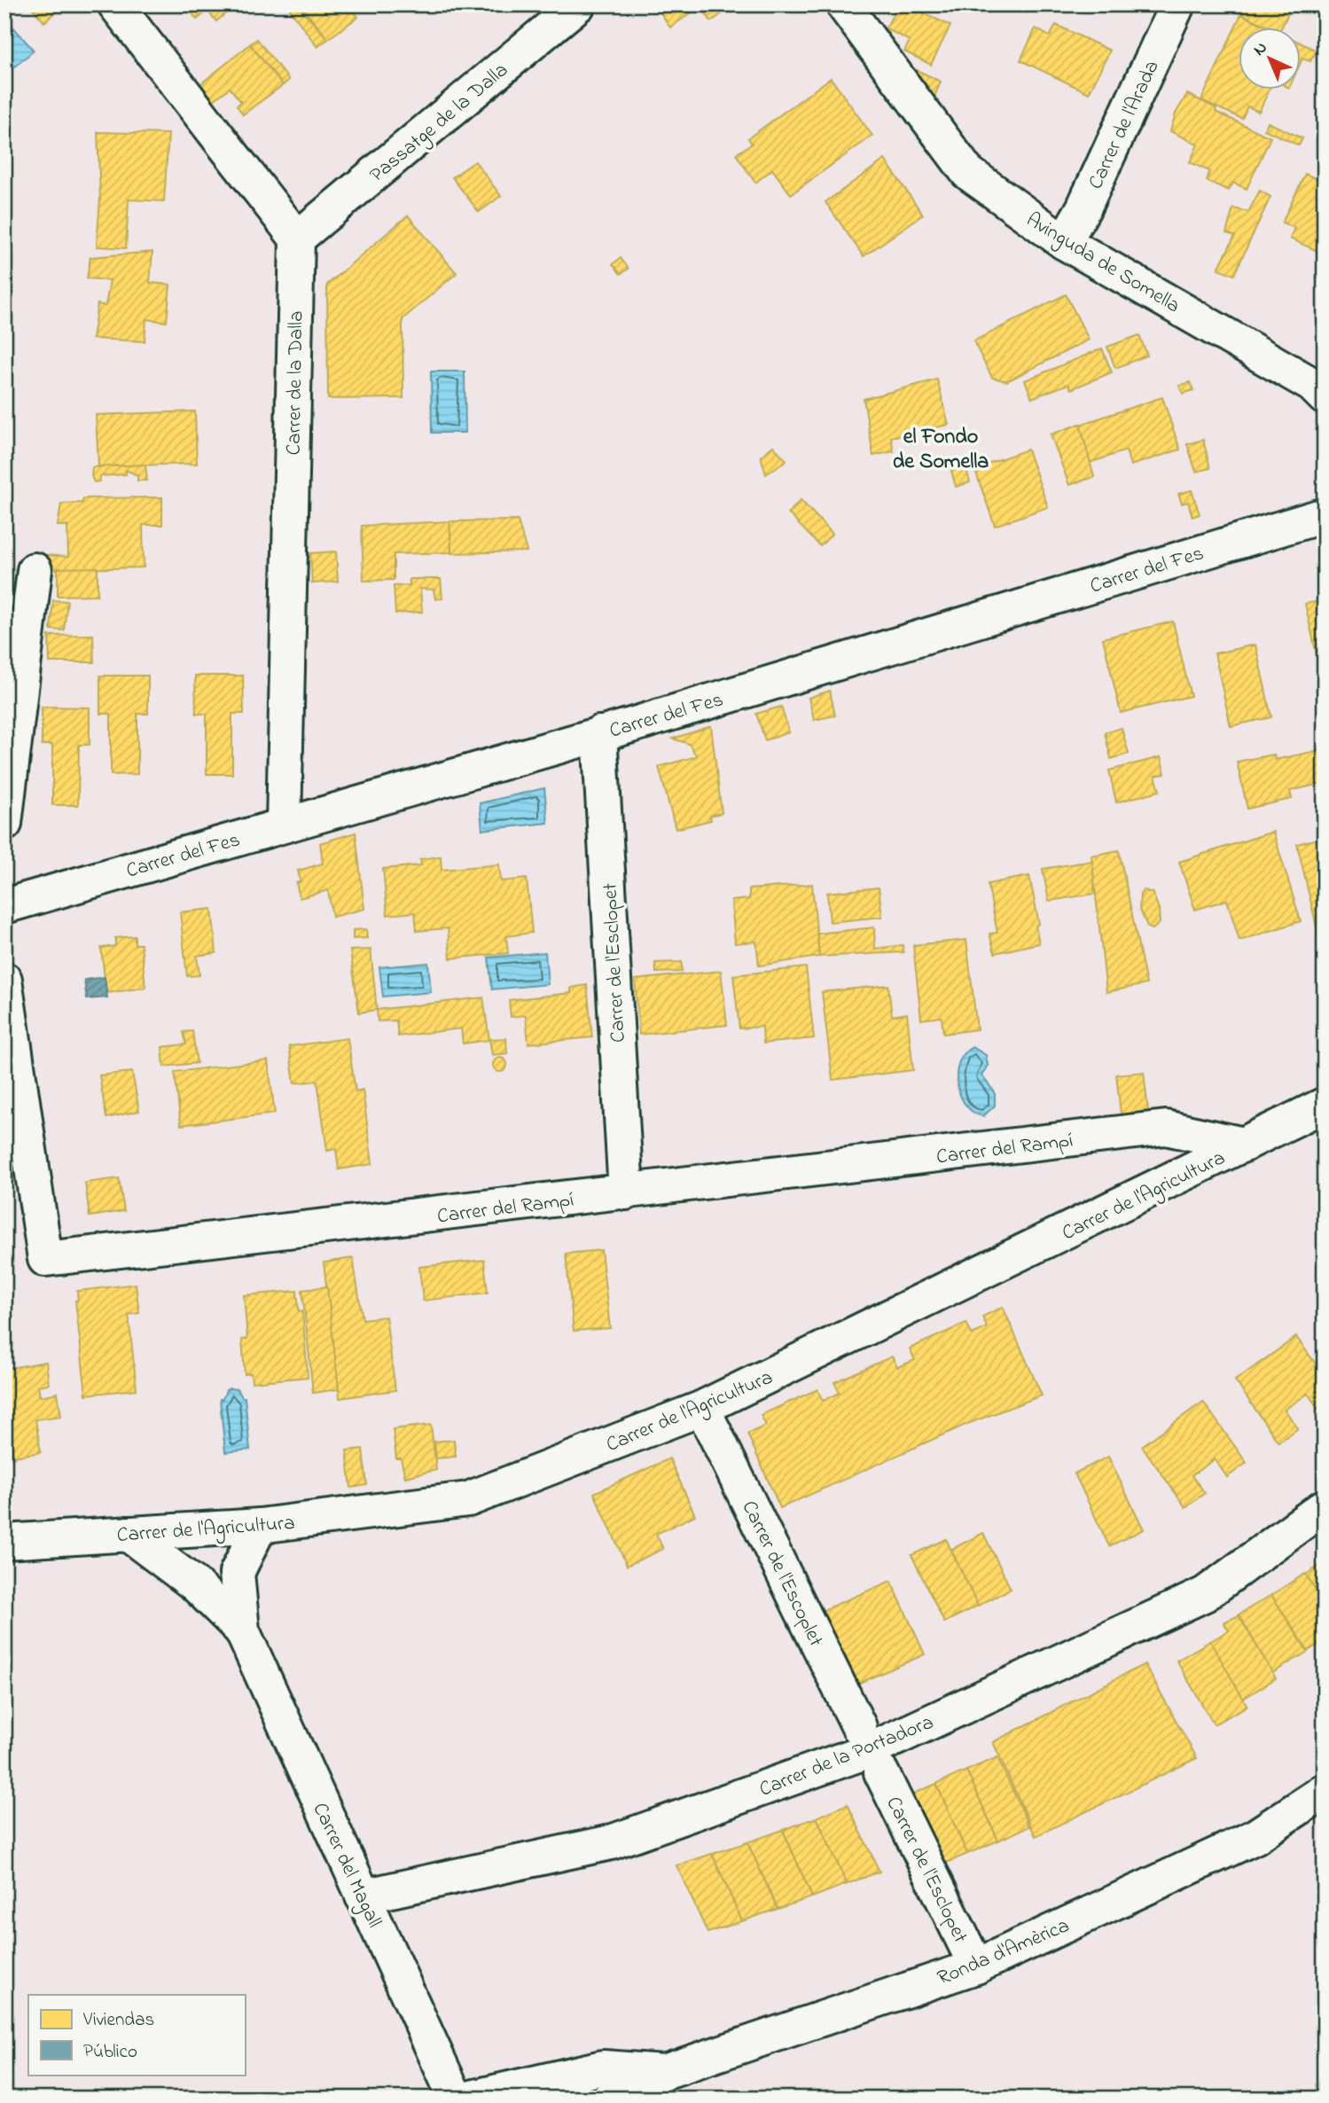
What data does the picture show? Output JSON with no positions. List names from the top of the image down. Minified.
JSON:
{"streets":{"street":["Passatge de la Dalla","Carrer de l'Arada","Avinguda de Somella","Carrer de la Dalla","Carrer del Fes","Carrer de l'Esclopet","Carrer del Rampí","Carrer de l'Agricultura","Carrer de l'Escoplet","Carrer de la Portadora","Carrer del Magall","Ronda d'Amèrica"]},"crossings":[["Passatge de la Dalla","Carrer de la Dalla"],["Carrer de l'Arada","Avinguda de Somella"],["Carrer de la Dalla","Carrer del Fes"],["Carrer del Fes","Carrer de l'Esclopet"],["Carrer de l'Esclopet","Carrer del Rampí"],["Carrer de l'Esclopet","Ronda d'Amèrica"],["Carrer del Rampí","Carrer de l'Agricultura"],["Carrer de l'Agricultura","Carrer del Magall"],["Carrer de la Portadora","Carrer del Magall"]],"districts":["el Fondo de Somella"],"legend":["Viviendas","Público"],"north":"top left"}
